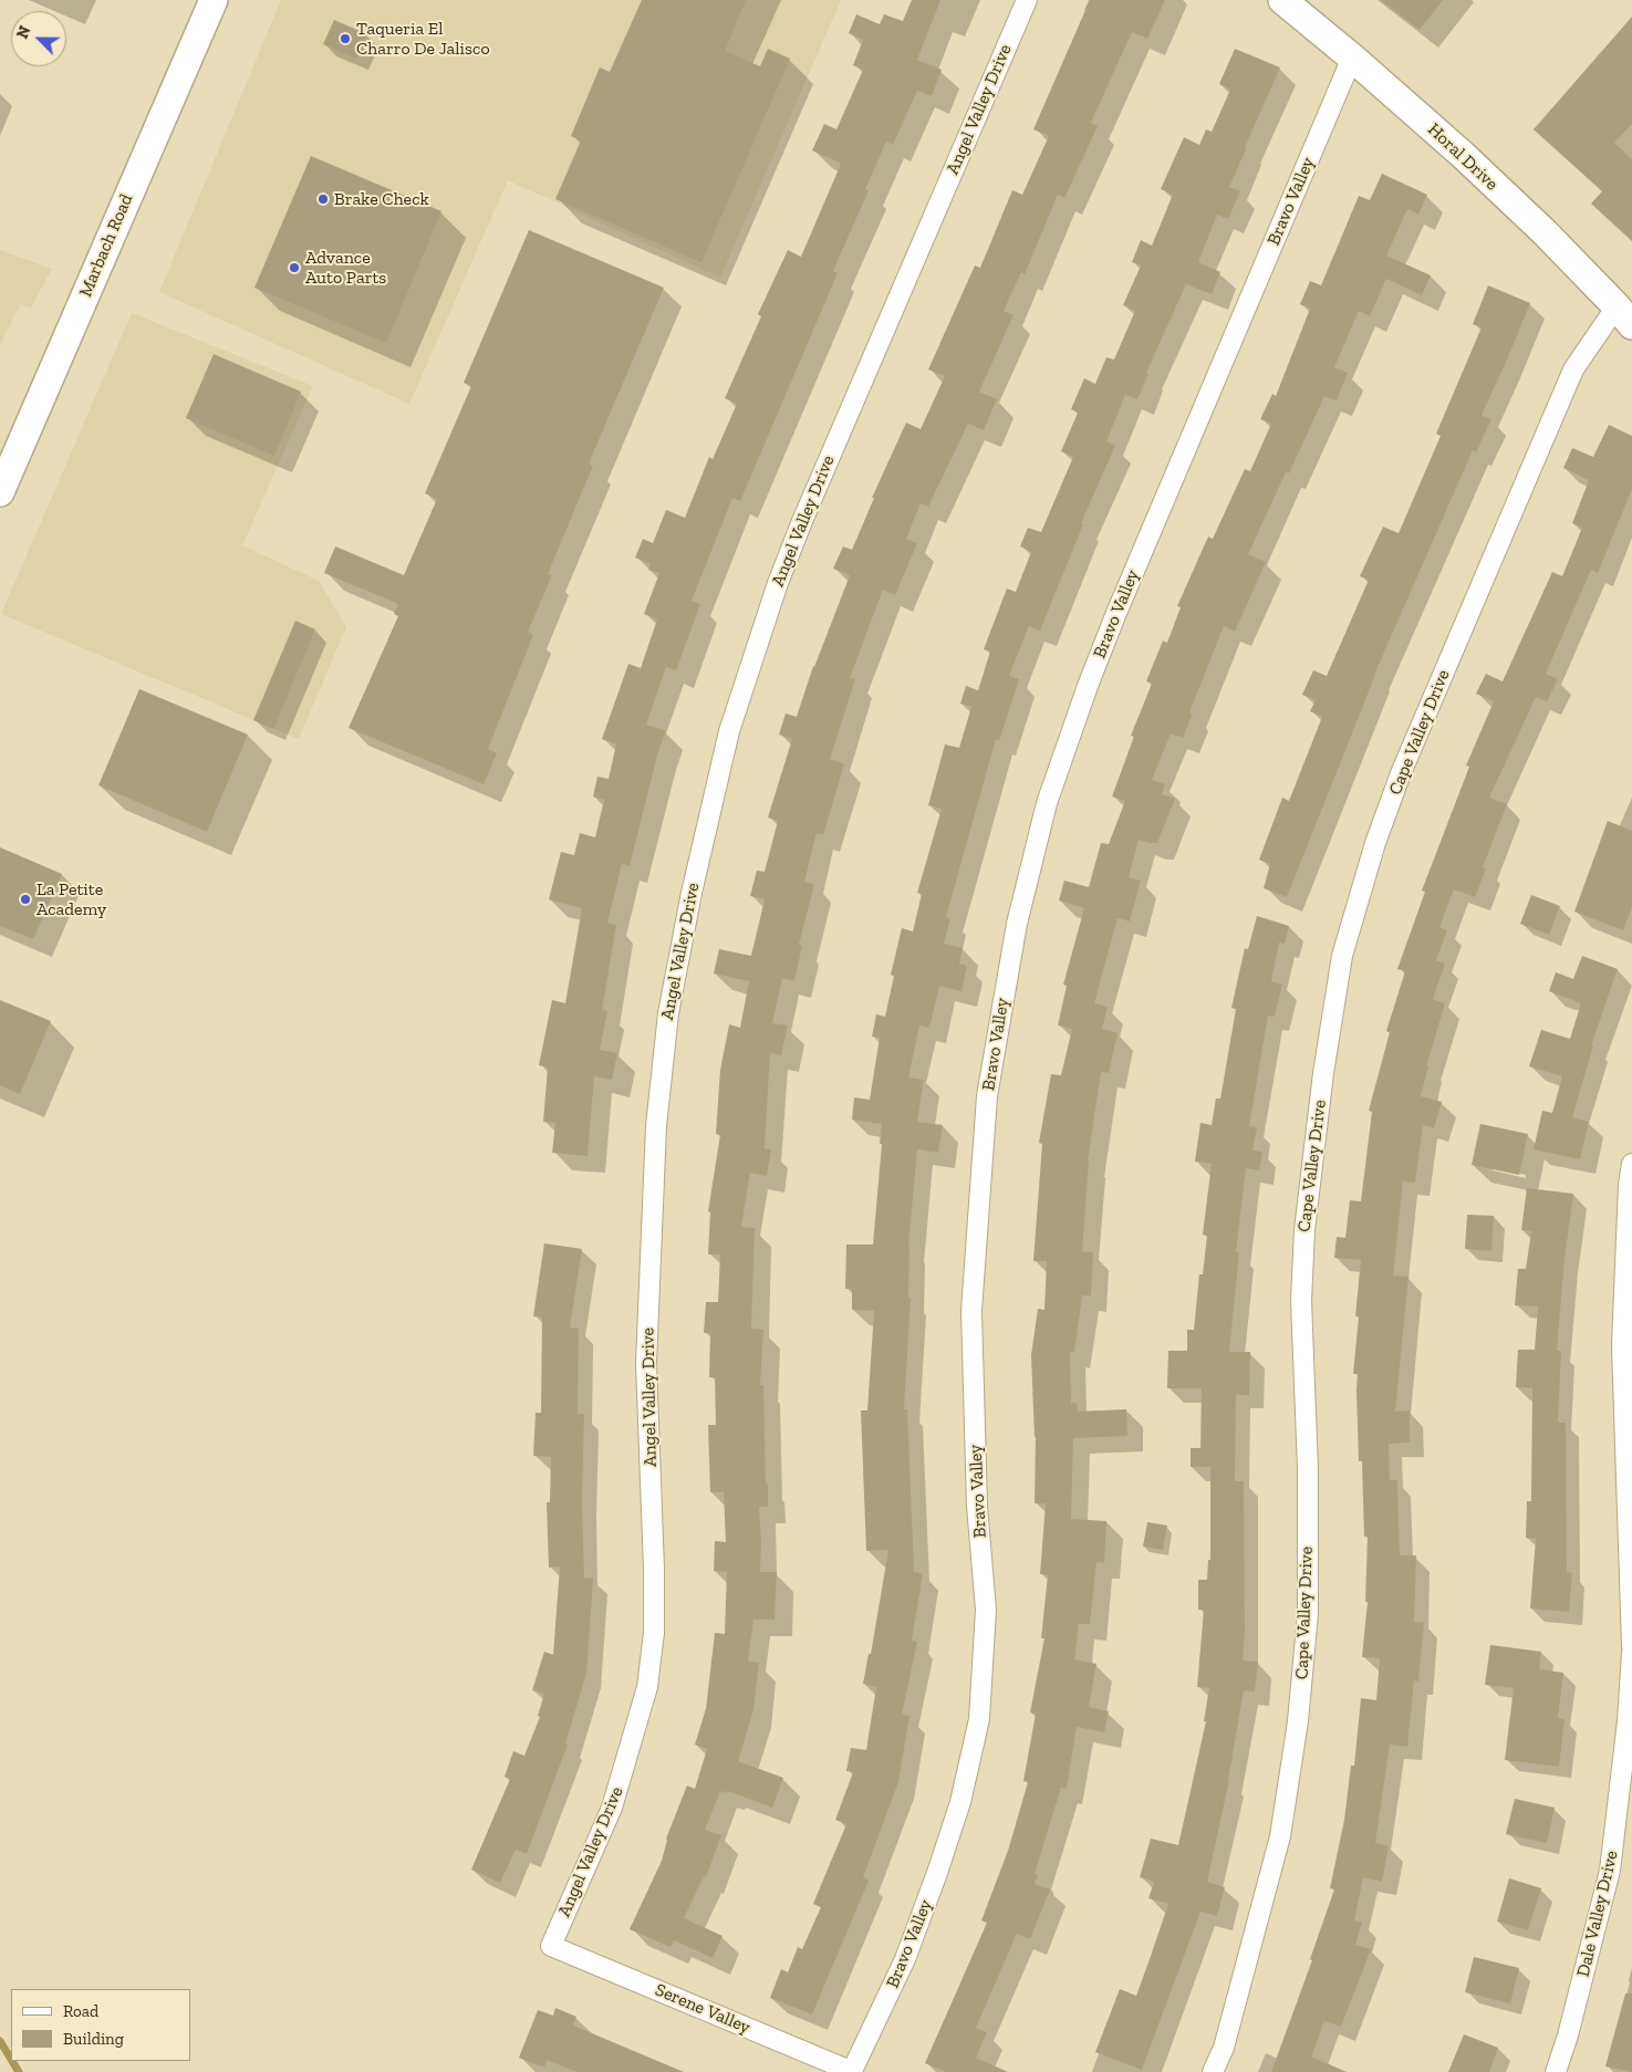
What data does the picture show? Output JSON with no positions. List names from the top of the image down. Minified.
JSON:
{"streets":{"main road":["Horal Drive","Marbach Road"],"street":["Angel Valley Drive","Bravo Valley","Cape Valley Drive","Dale Valley Drive","Serene Valley"]},"crossings":[["Angel Valley Drive","Serene Valley"],["Horal Drive","Bravo Valley"],["Horal Drive","Cape Valley Drive"],["Bravo Valley","Serene Valley"]],"places":["Taqueria El Charro De Jalisco","Brake Check","Advance Auto Parts","La Petite Academy"],"legend":["Road","Building"],"north":"top left"}
